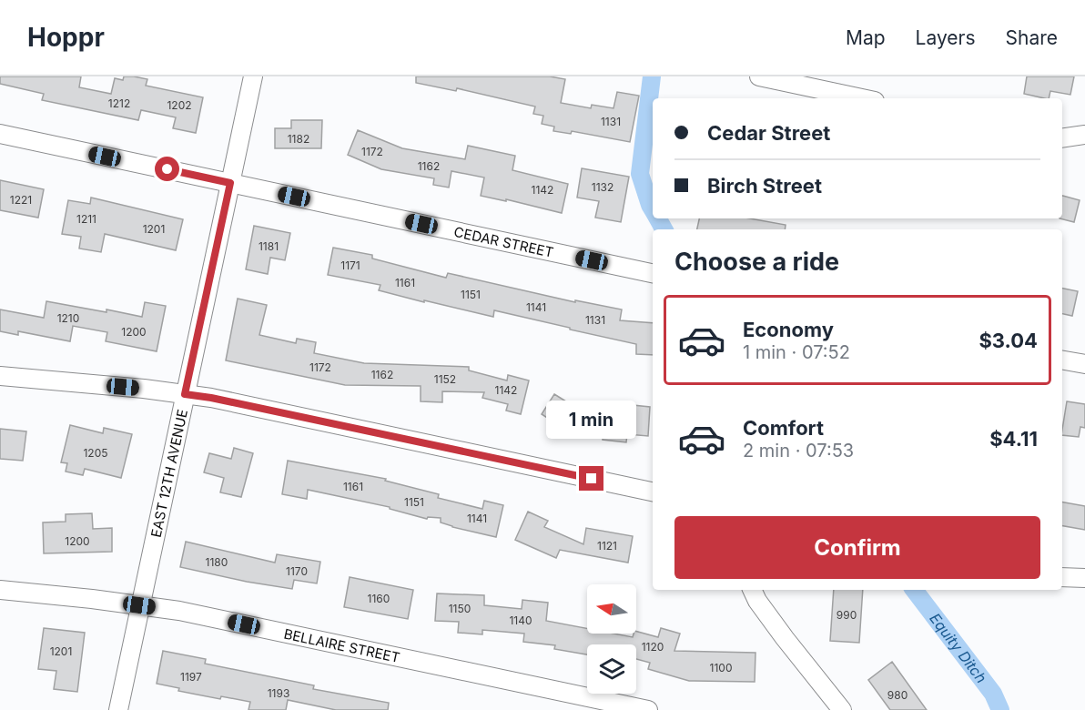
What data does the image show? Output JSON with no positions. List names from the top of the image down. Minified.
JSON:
{"streets":{"street":["CEDAR STREET","EAST 12TH AVENUE","BELLAIRE STREET"]},"crossings":[["CEDAR STREET","EAST 12TH AVENUE"],["EAST 12TH AVENUE","BELLAIRE STREET"]],"water":["Equity Ditch"],"house_numbers":["1212","1202","1131","1182","1172","1162","1132","1142","1221","1211","1201","1181","1171","1161","1151","1141","1210","1131","1200","1172","1162","1152","1142","1205","1161","1151","1141","1200","1121","1180","1170","1160","1150","990","1140","1120","1201","1100","1197","1193","980"],"north":"left","page":{"header":"Hoppr","nav":["Map","Layers","Share"],"banner":["Cedar Street","Birch Street"],"heading":"Choose a ride","list":[{"name":"Economy","note":"1 min · 07:52","value":"$3.04"},{"name":"Comfort","note":"2 min · 07:53","value":"$4.11"}],"bubble":"1 min","buttons":"Confirm"}}
